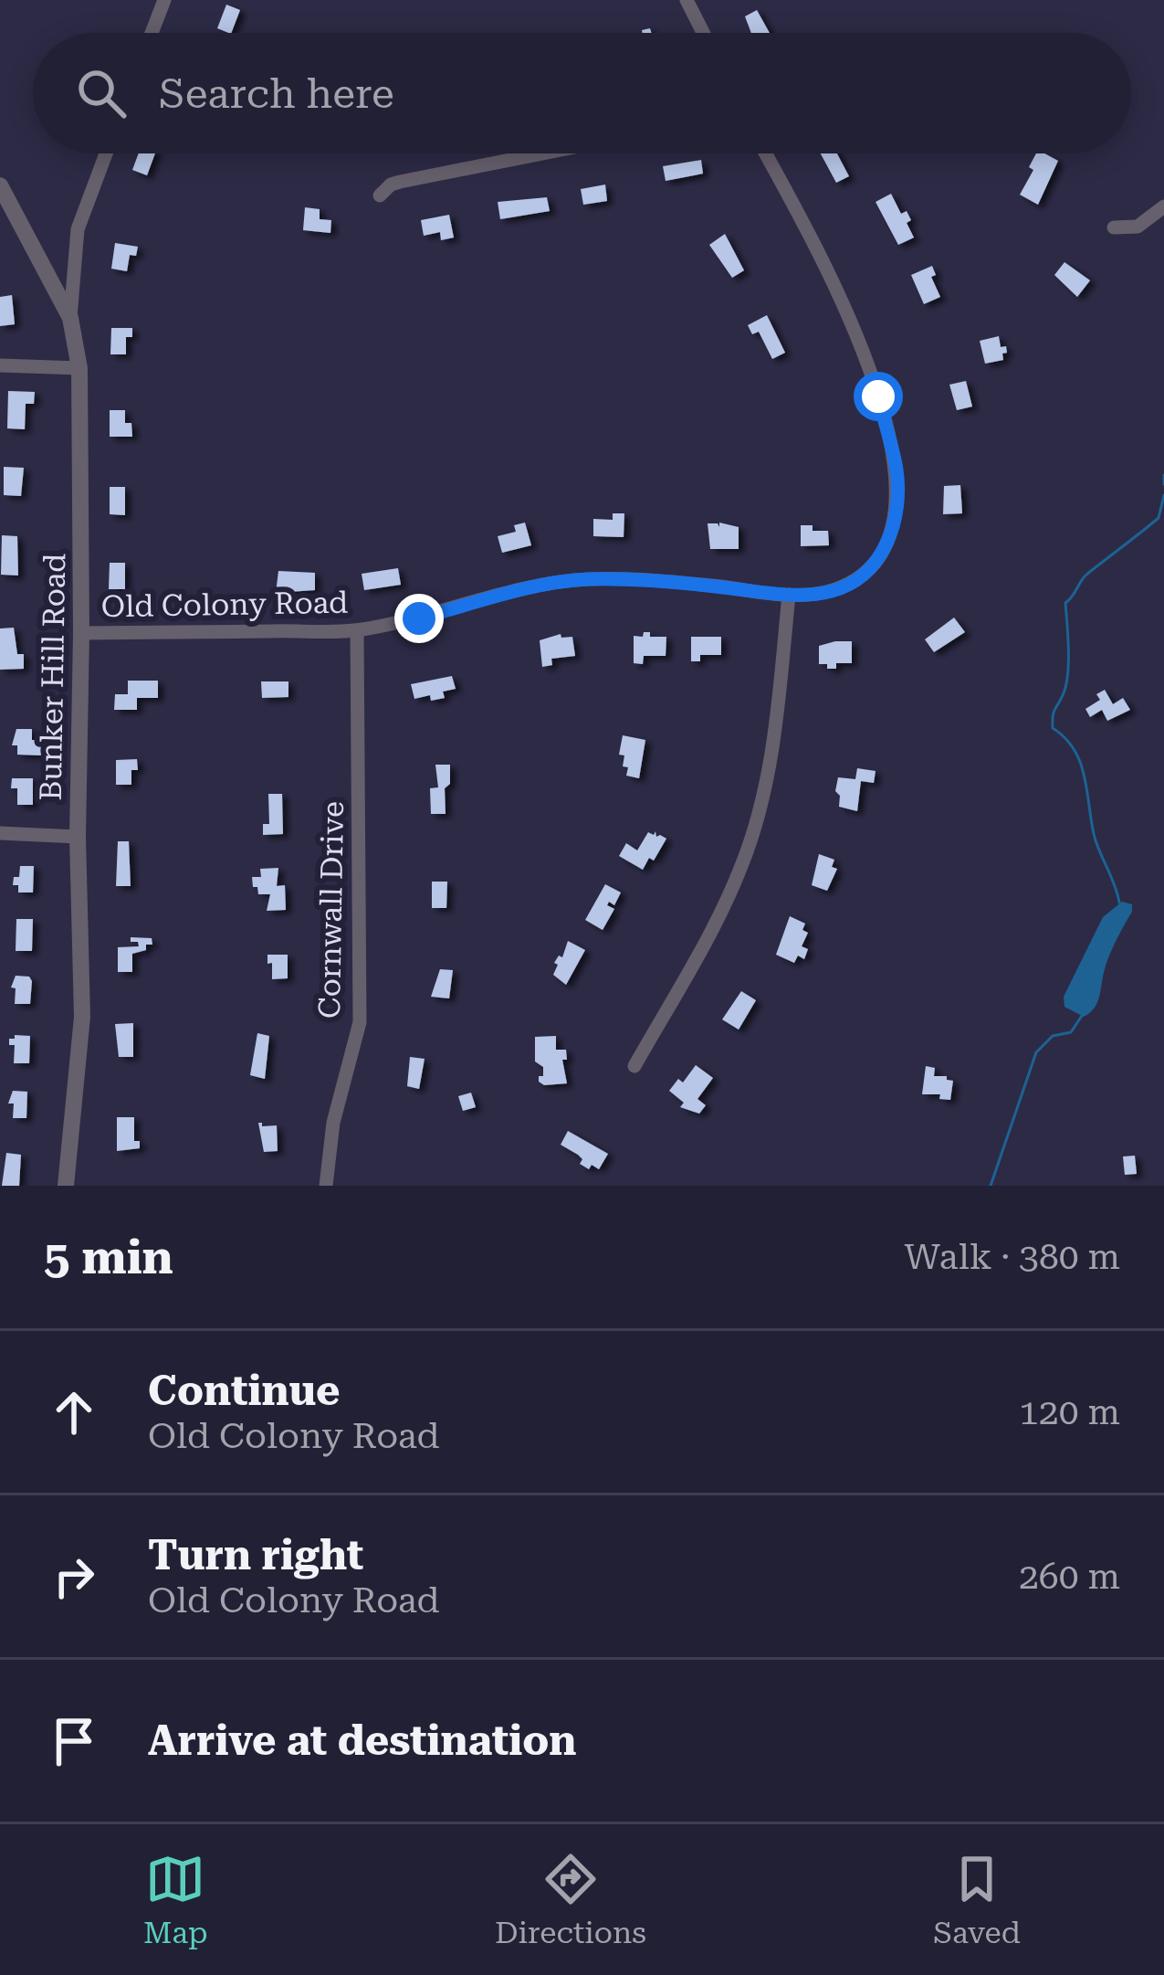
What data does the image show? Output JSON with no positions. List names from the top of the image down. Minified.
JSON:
{"streets":{"street":["Old Colony Road","Bunker Hill Road","Cornwall Drive"]},"crossings":[["Old Colony Road","Bunker Hill Road"],["Old Colony Road","Cornwall Drive"]],"page":{"search":"Search here","heading":["5 min","Walk · 380 m"],"list":[["Continue","Old Colony Road","120 m"],["Turn right","Old Colony Road","260 m"],"Arrive at destination"],"nav":["Map","Directions","Saved"]}}
